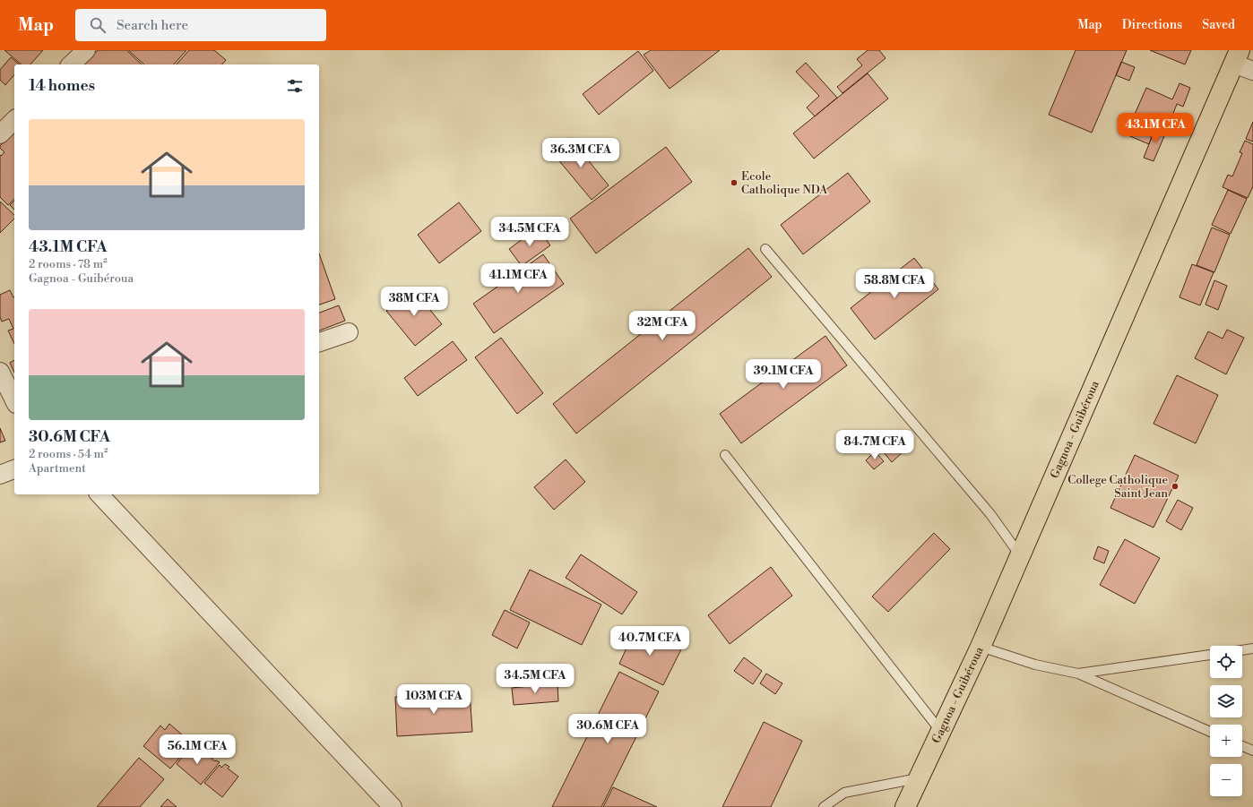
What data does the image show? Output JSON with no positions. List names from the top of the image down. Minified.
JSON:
{"streets":{"main road":["Gagnoa - Guibéroua"]},"places":["Ecole Catholique NDA","College Catholique Saint Jean"],"page":{"header":"Map","search":"Search here","nav":["Map","Directions","Saved"],"heading":"14 homes","list":[{"name":"43.1M CFA","note":"2 rooms · 78 m² · Gagnoa - Guibéroua"},{"name":"30.6M CFA","note":"2 rooms · 54 m² · Apartment"}],"price":["43.1M CFA","36.3M CFA","34.5M CFA","41.1M CFA","58.8M CFA","38M CFA","32M CFA","39.1M CFA","84.7M CFA","40.7M CFA","34.5M CFA","103M CFA","30.6M CFA","56.1M CFA"],"map_buttons":["+","−"]}}
